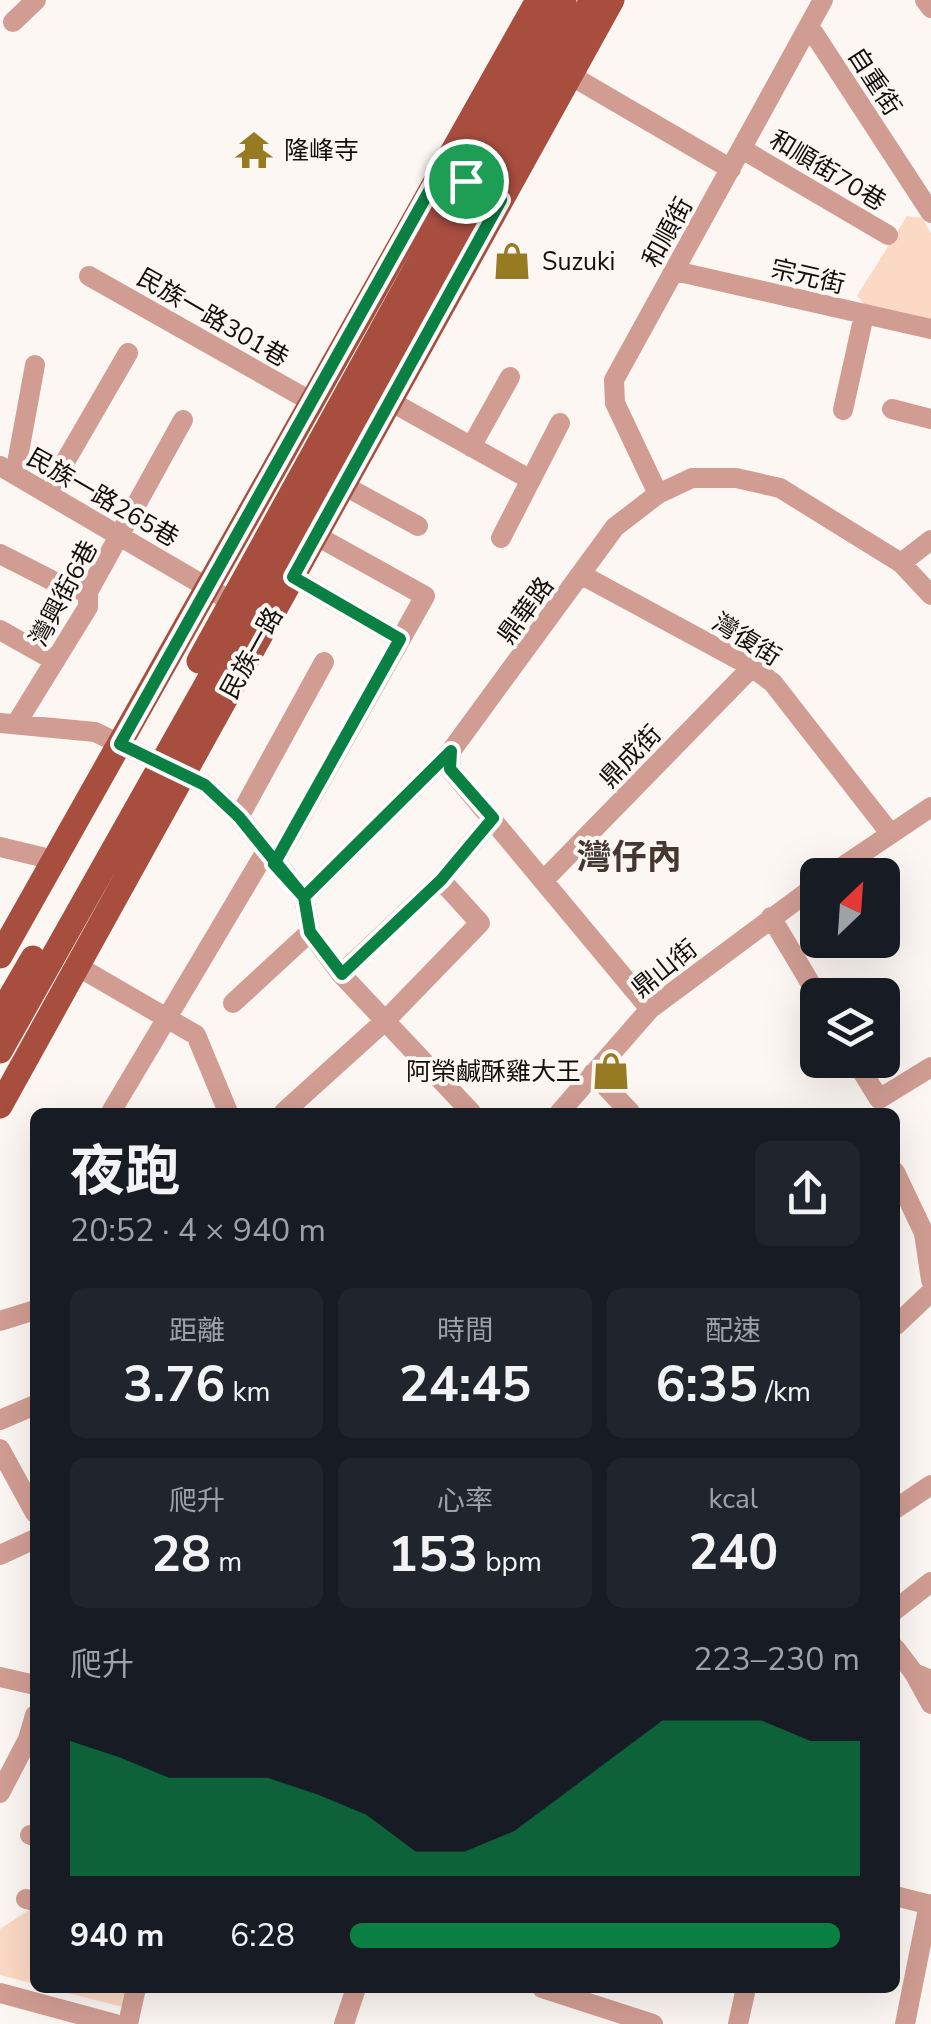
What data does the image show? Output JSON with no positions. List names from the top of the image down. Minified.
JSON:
{"streets":{"main road":["民族一路"],"street":["自重街","和順街70巷","和順街","宗元街","民族一路301巷","民族一路265巷","灣興街6巷","鼎華路","灣復街","鼎成街","鼎山街"]},"crossings":[["自重街","和順街"],["和順街70巷","和順街"],["和順街","宗元街"],["和順街","鼎華路"],["民族一路265巷","灣興街6巷"],["民族一路265巷","民族一路"],["鼎華路","灣復街"],["灣復街","鼎成街"]],"districts":["灣仔內"],"places":{"temple":["隆峰寺"],"shop":["Suzuki","阿榮鹹酥雞大王"]},"north":"top right","page":{"heading":["夜跑","20:52 · 4 × 940 m"],"stats":[["距離","3.76 km"],["時間","24:45"],["配速","6:35 /km"],["爬升","28 m"],["心率","153 bpm"],["kcal","240"]],"chart":["爬升","223–230 m"],"list":[{"name":"940 m","note":"6:28"}]}}
